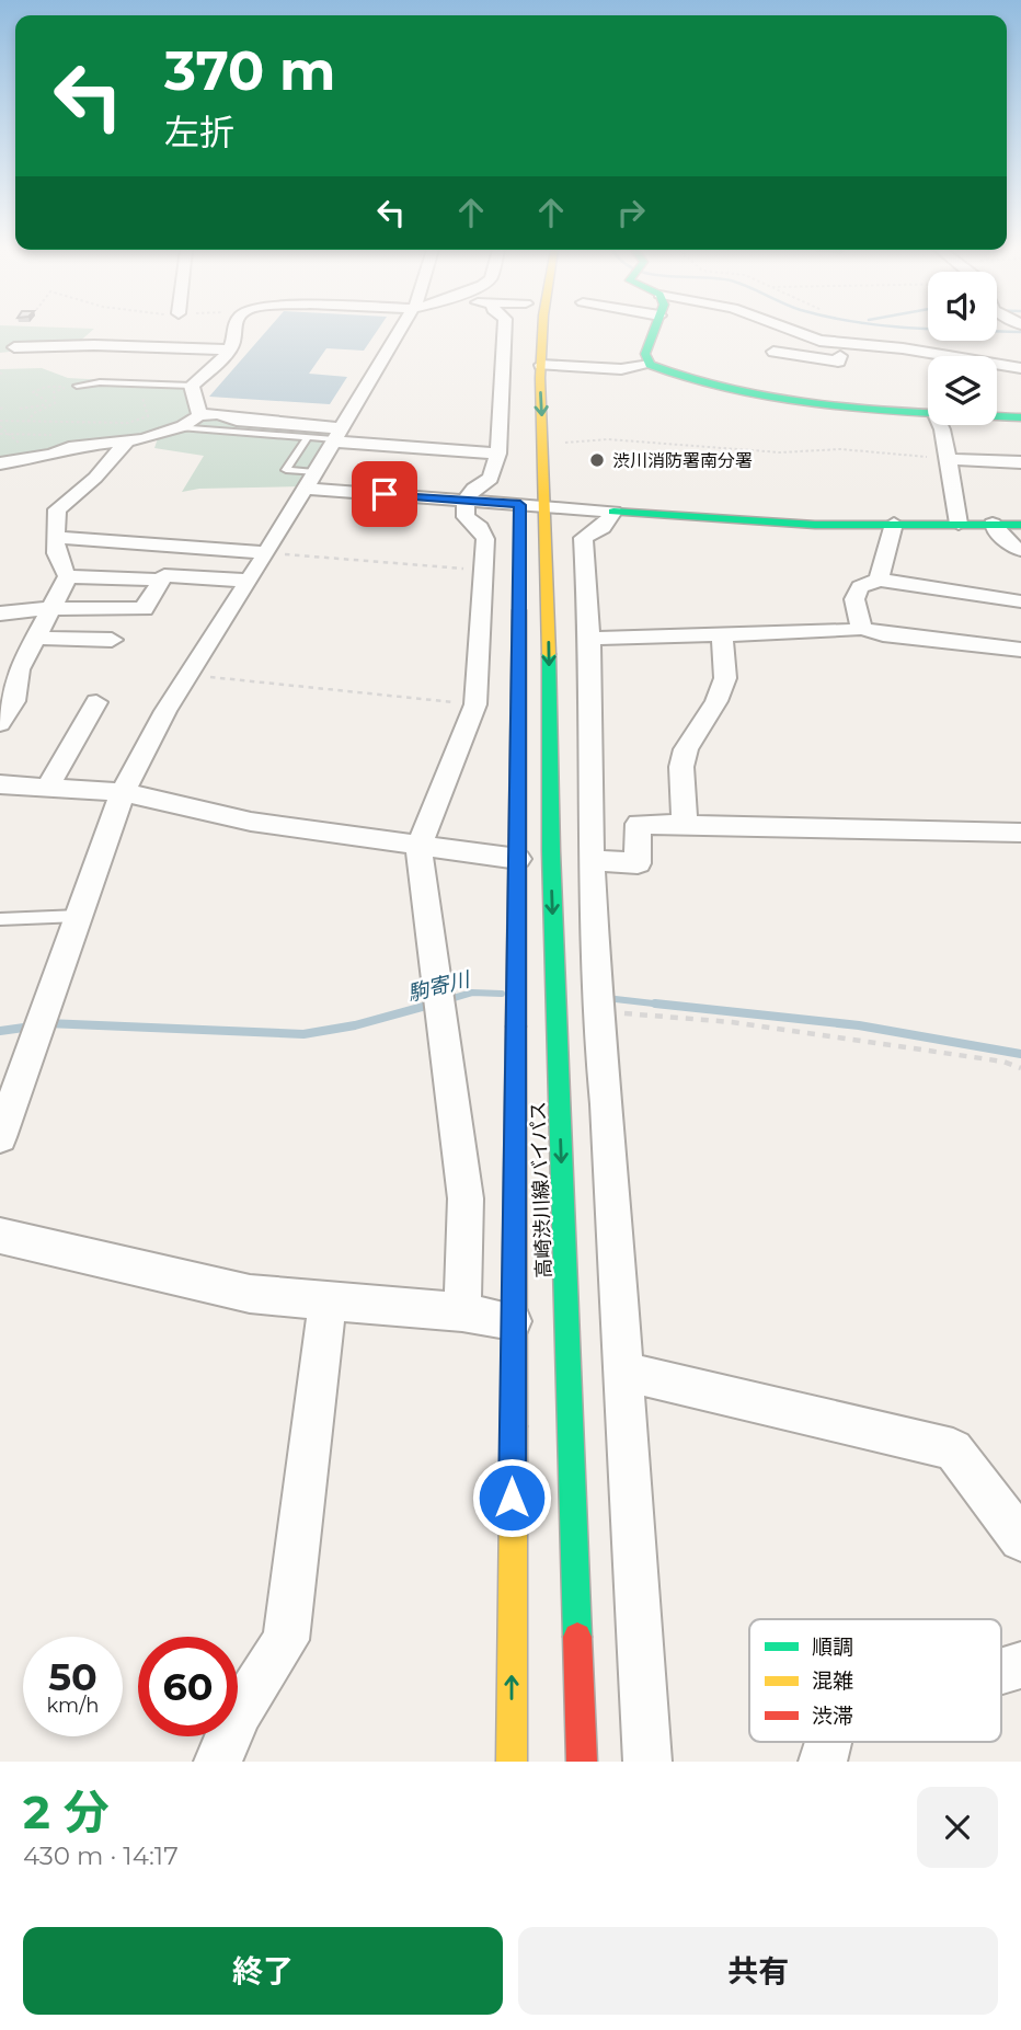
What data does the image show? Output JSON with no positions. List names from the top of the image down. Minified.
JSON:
{"streets":{"main road":["高崎渋川線バイパス"]},"water":["駒寄川"],"places":["渋川消防署南分署"],"legend":["順調","混雑","渋滞"],"page":{"turn":["370 m","左折"],"speed":"50 km/h","limit":"60","heading":["2 分","430 m · 14:17"],"buttons":["終了","共有"]}}
